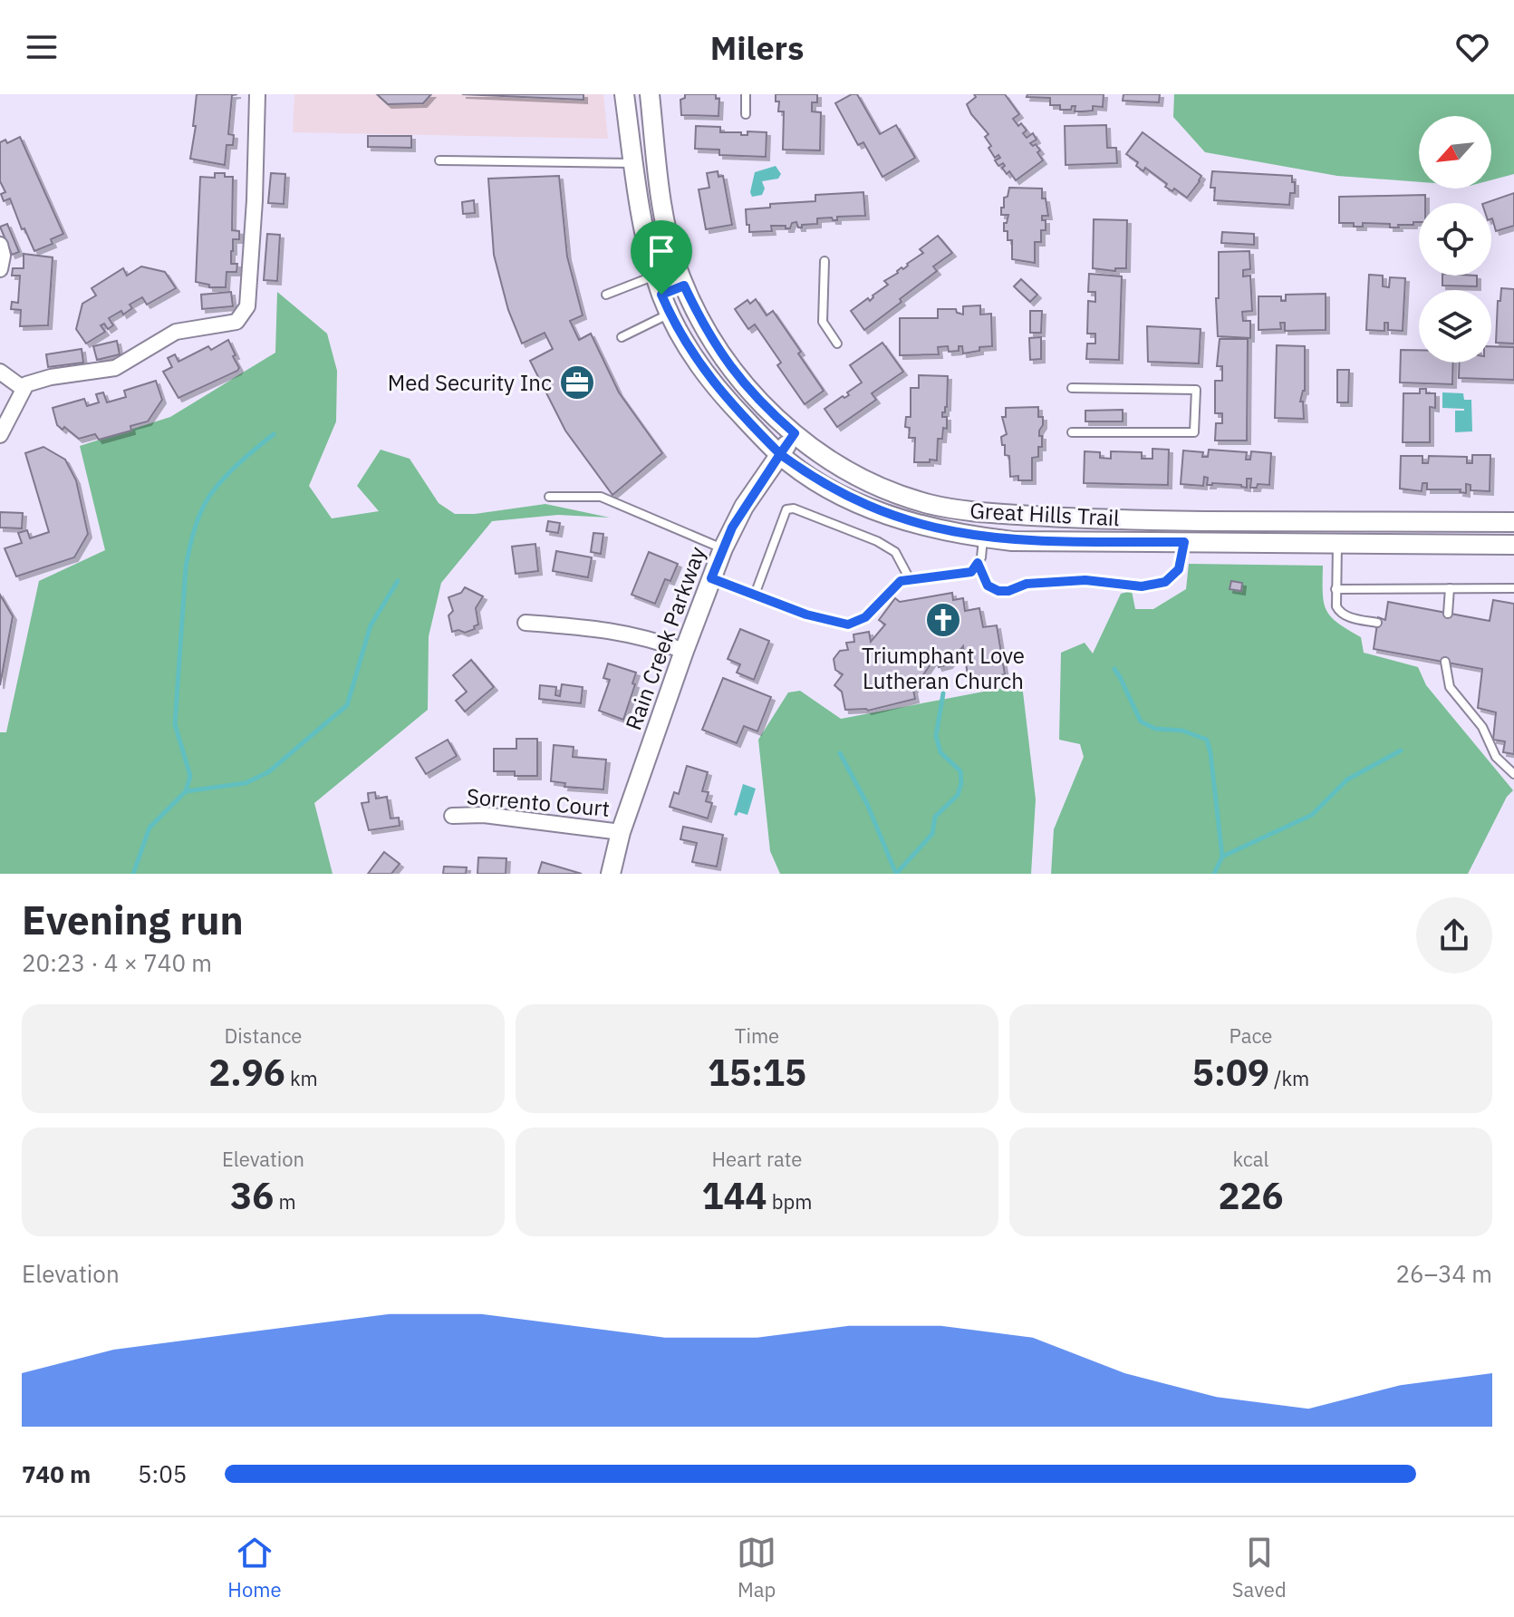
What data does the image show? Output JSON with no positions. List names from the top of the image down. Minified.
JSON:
{"streets":{"street":["Great Hills Trail","Rain Creek Parkway","Sorrento Court"]},"crossings":[["Great Hills Trail","Rain Creek Parkway"],["Rain Creek Parkway","Sorrento Court"]],"places":{"office":["Med Security Inc"],"church":["Triumphant Love Lutheran Church"]},"north":"bottom left","page":{"header":"Milers","heading":["Evening run","20:23 · 4 × 740 m"],"stats":[["Distance","2.96 km"],["Time","15:15"],["Pace","5:09 /km"],["Elevation","36 m"],["Heart rate","144 bpm"],["kcal","226"]],"chart":["Elevation","26–34 m"],"list":[{"name":"740 m","note":"5:05"}],"tabs":["Home","Map","Saved"]}}
